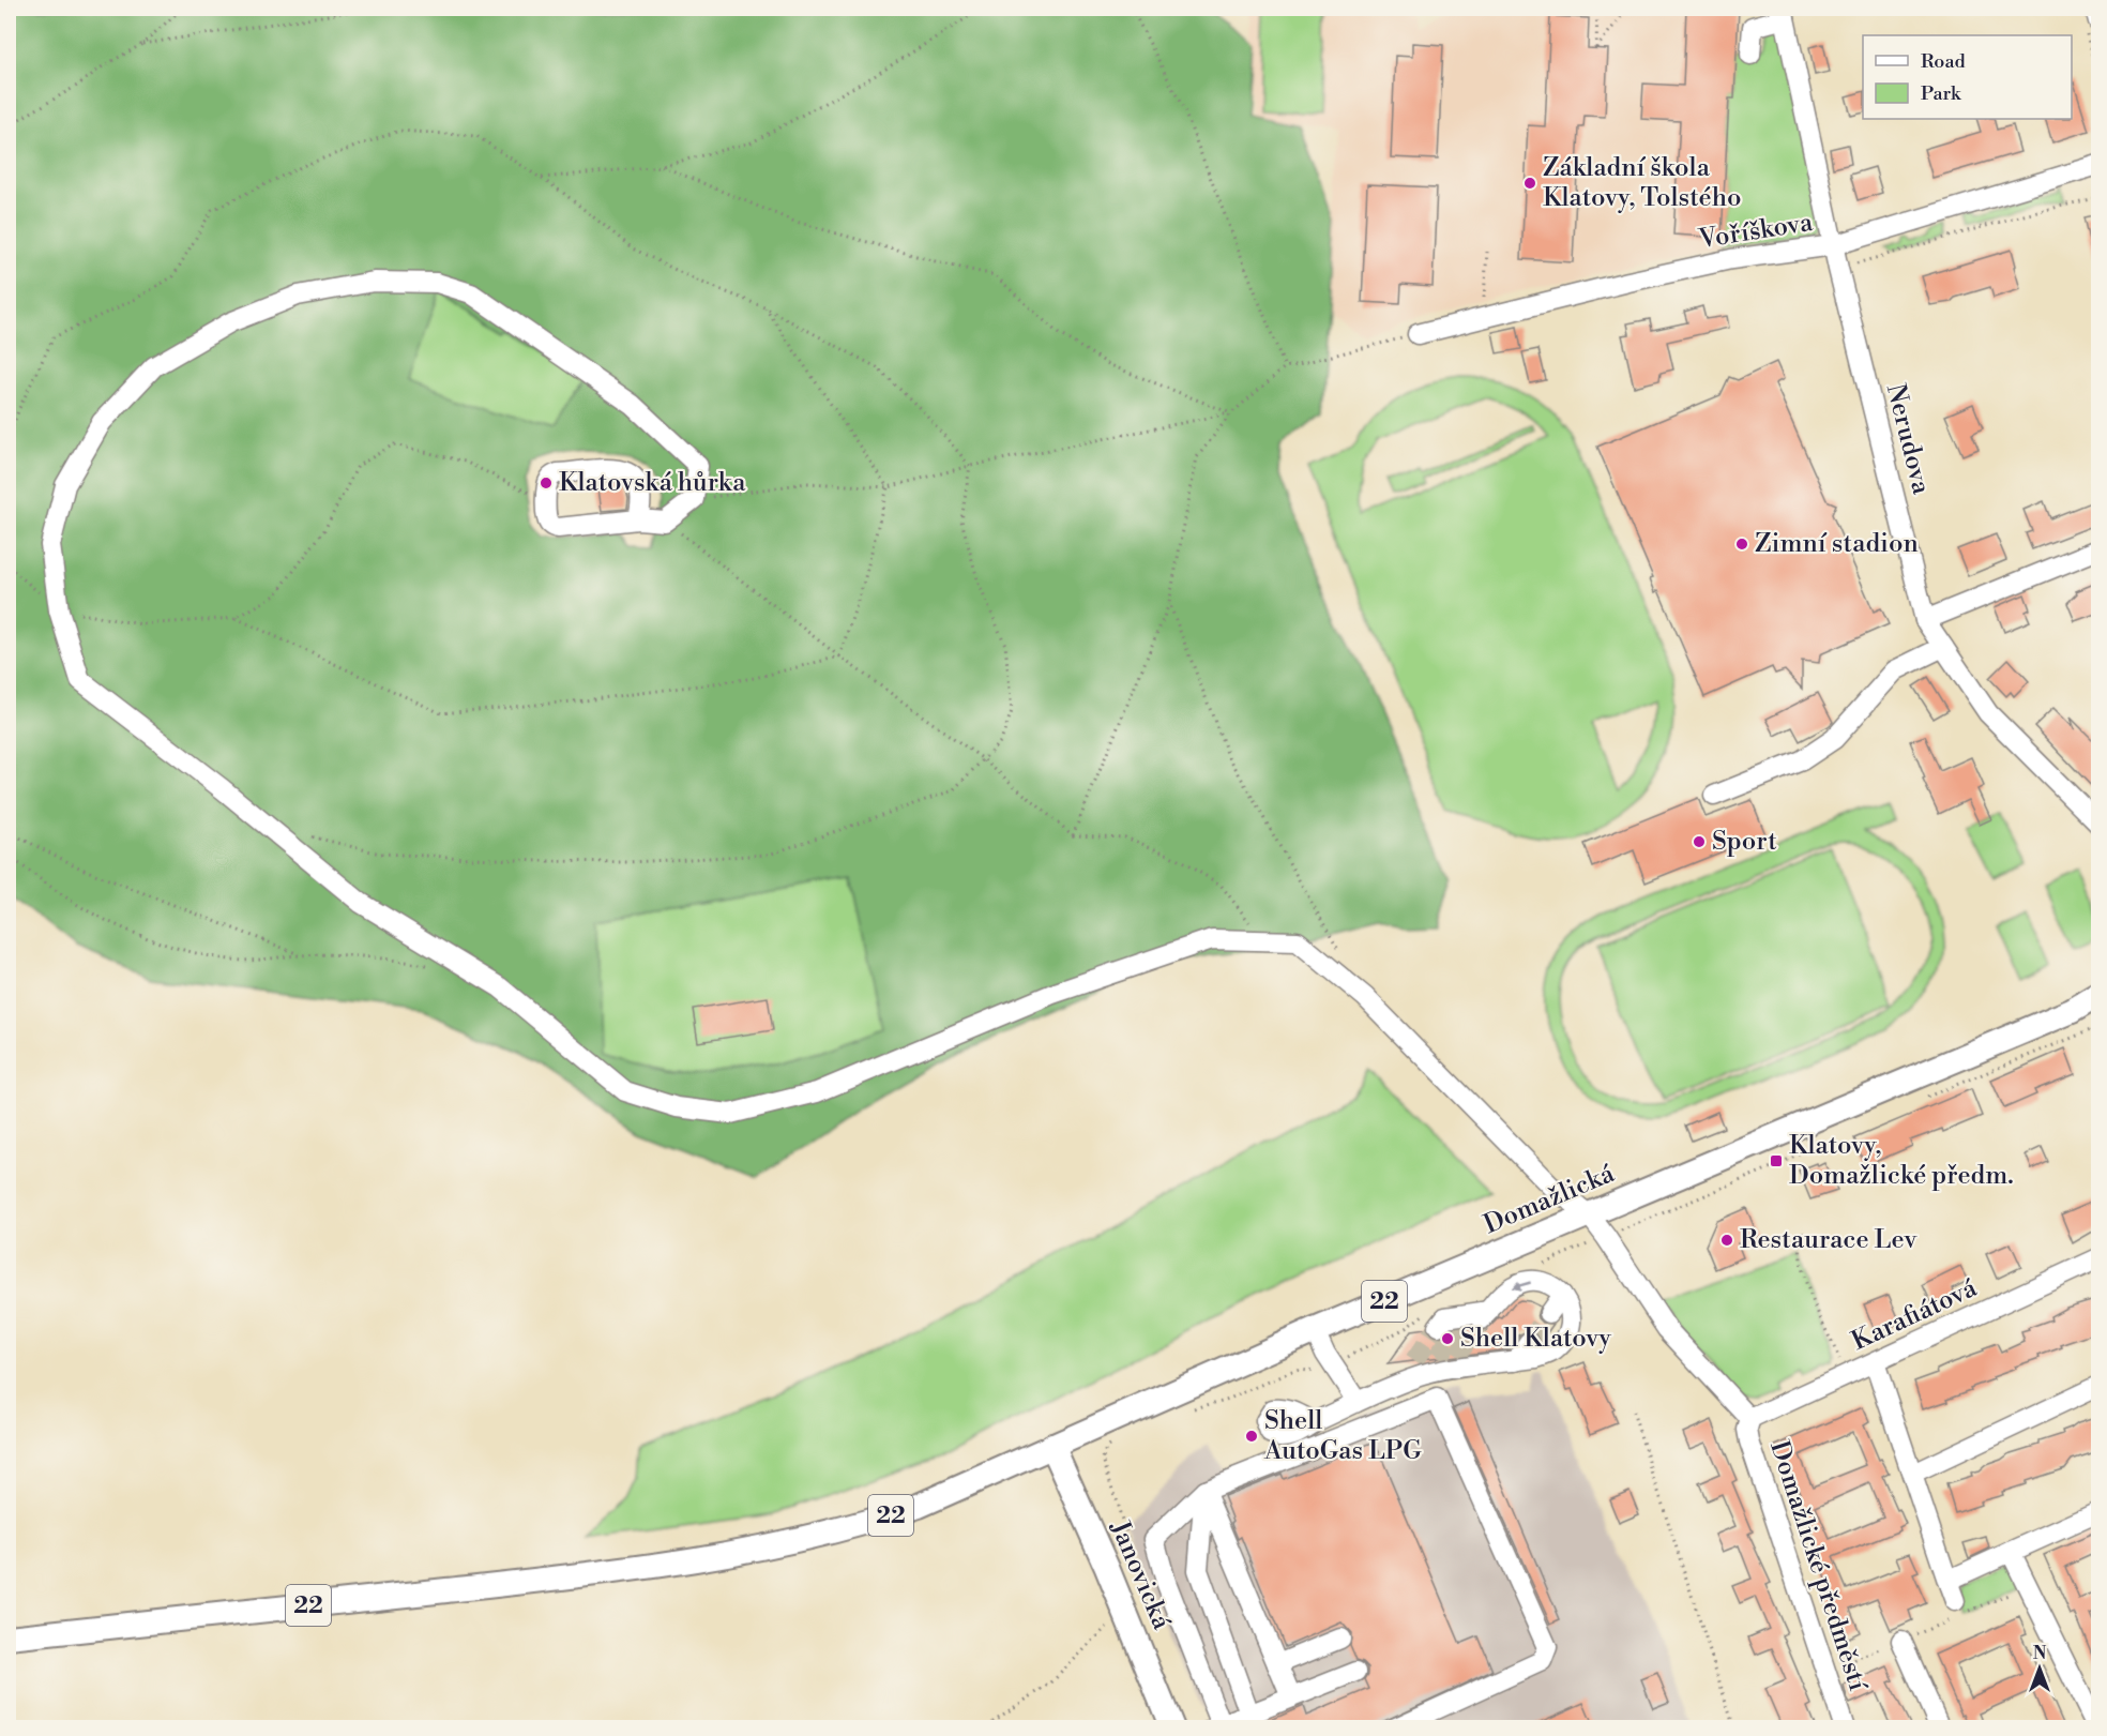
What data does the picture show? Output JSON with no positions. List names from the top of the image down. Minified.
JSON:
{"streets":{"main road":["Domažlická","22","Janovická"],"street":["Voříškova","Nerudova","Karafiátová","Domažlické předměstí"]},"crossings":[["Voříškova","Nerudova"],["Domažlická","22"],["Domažlická","Janovická"],["22","Janovická"],["Karafiátová","Domažlické předměstí"]],"places":{"other":["Základní škola Klatovy, Tolstého","Klatovská hůrka","Zimní stadion","Sport","Restaurace Lev","Shell Klatovy","Shell AutoGas LPG"],"transit":["Klatovy, Domažlické předm."]},"legend":["Road","Park"],"north":"top"}
